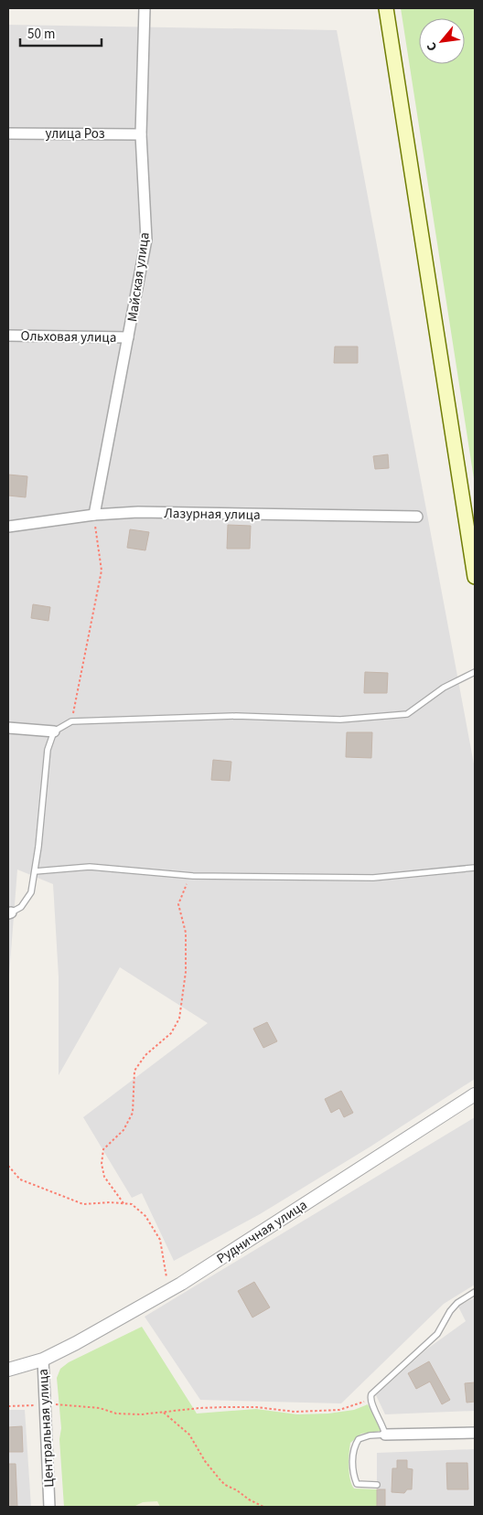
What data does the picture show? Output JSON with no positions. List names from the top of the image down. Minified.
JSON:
{"streets":{"street":["улица Роз","Майская улица","Ольховая улица","Лазурная улица","Рудничная улица","Центральная улица"]},"crossings":[["улица Роз","Майская улица"],["Майская улица","Ольховая улица"],["Майская улица","Лазурная улица"],["Рудничная улица","Центральная улица"]],"scale_bar":"50 m","north":"bottom left"}
